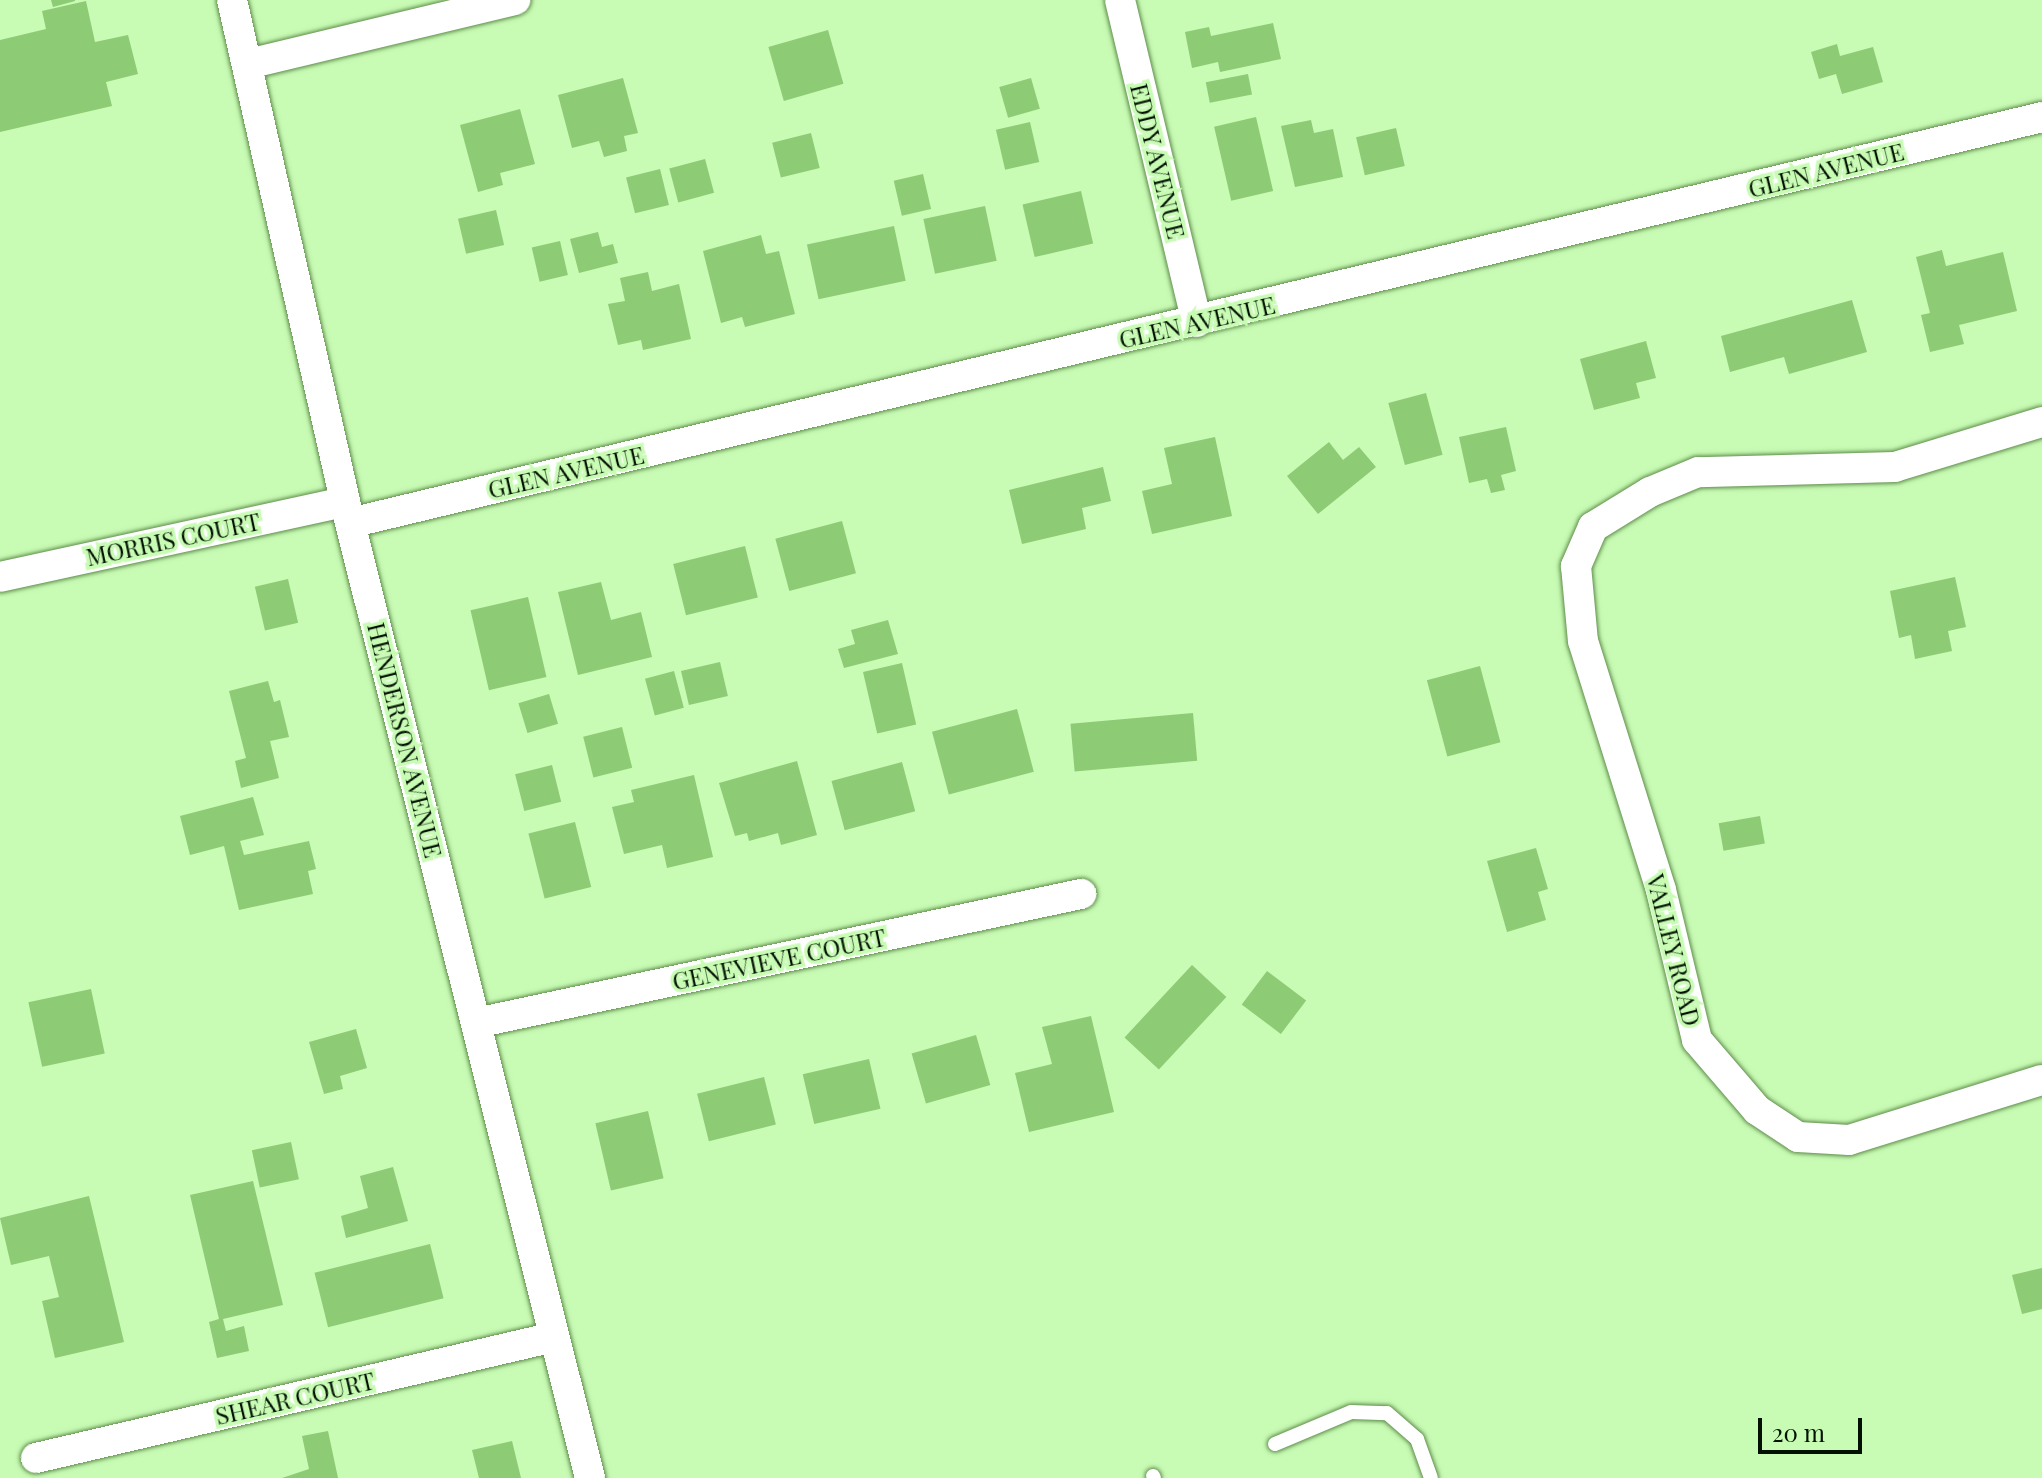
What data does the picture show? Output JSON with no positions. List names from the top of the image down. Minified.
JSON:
{"streets":{"street":["EDDY AVENUE","GLEN AVENUE","MORRIS COURT","HENDERSON AVENUE","VALLEY ROAD","GENEVIEVE COURT","SHEAR COURT"]},"crossings":[["EDDY AVENUE","GLEN AVENUE"],["GLEN AVENUE","MORRIS COURT"],["GLEN AVENUE","HENDERSON AVENUE"],["MORRIS COURT","HENDERSON AVENUE"],["HENDERSON AVENUE","GENEVIEVE COURT"],["HENDERSON AVENUE","SHEAR COURT"]],"scale_bar":"20 m"}
